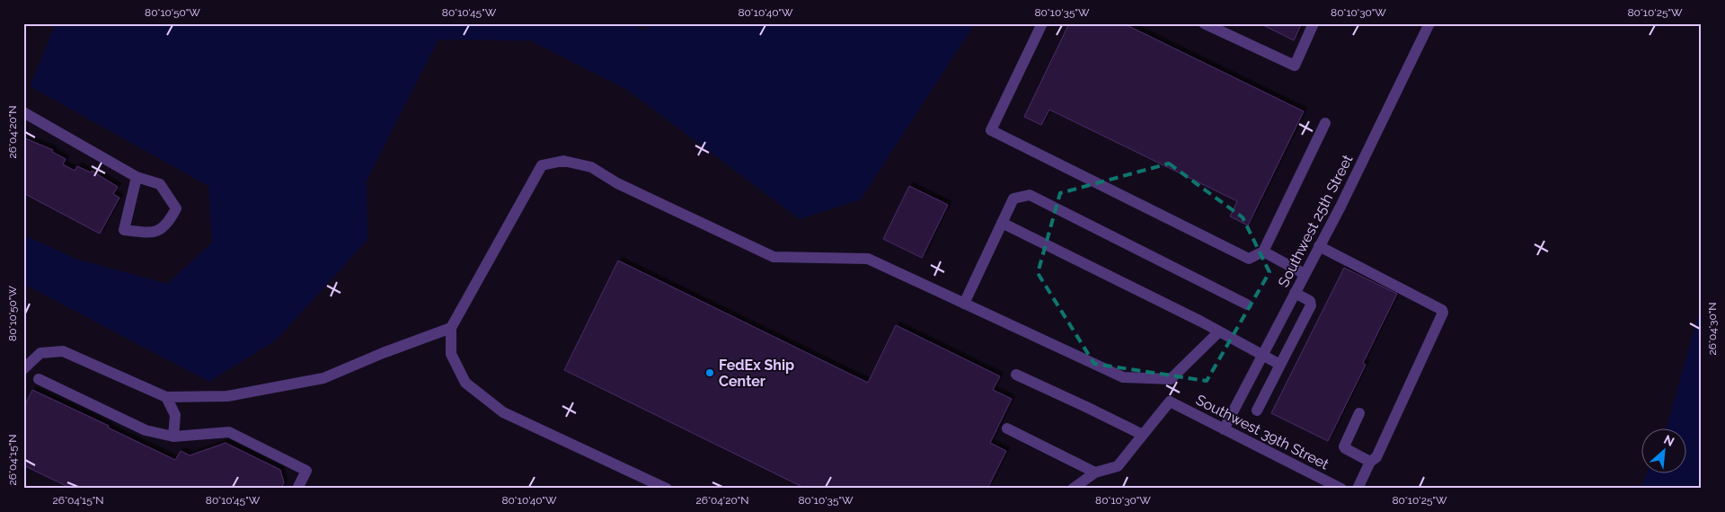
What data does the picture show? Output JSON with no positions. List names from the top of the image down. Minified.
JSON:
{"streets":{"street":["Southwest 25th Street","Southwest 39th Street"]},"crossings":[["Southwest 25th Street","Southwest 39th Street"]],"places":["FedEx Ship Center"],"north":"top right","coordinates":["80°10'50\"W","80°10'45\"W","80°10'40\"W","80°10'35\"W","80°10'30\"W","80°10'25\"W","26°04'20\"N","26°04'30\"N","26°04'15\"N"]}
